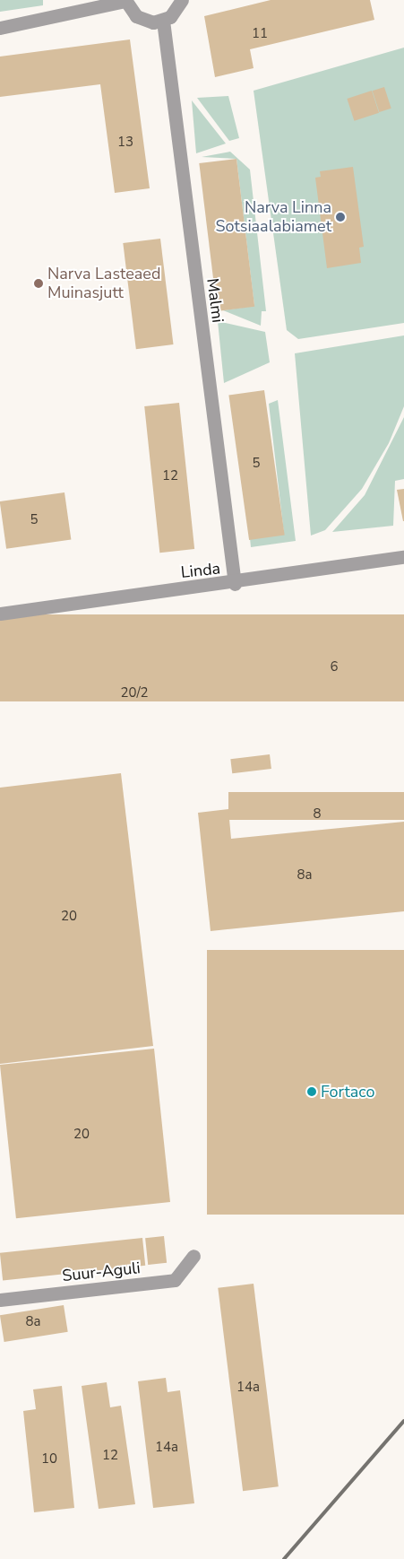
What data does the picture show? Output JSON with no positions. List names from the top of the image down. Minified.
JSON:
{"streets":{"street":["Malmi","Linda","Suur-Aguli"]},"crossings":[["Malmi","Linda"]],"places":["Narva Linna Sotsiaalabiamet","Narva Lasteaed Muinasjutt","Fortaco"],"house_numbers":["11","13","5","12","5","6","20/2","8","8a","20","20","8a","14a","14a","12","10"]}
